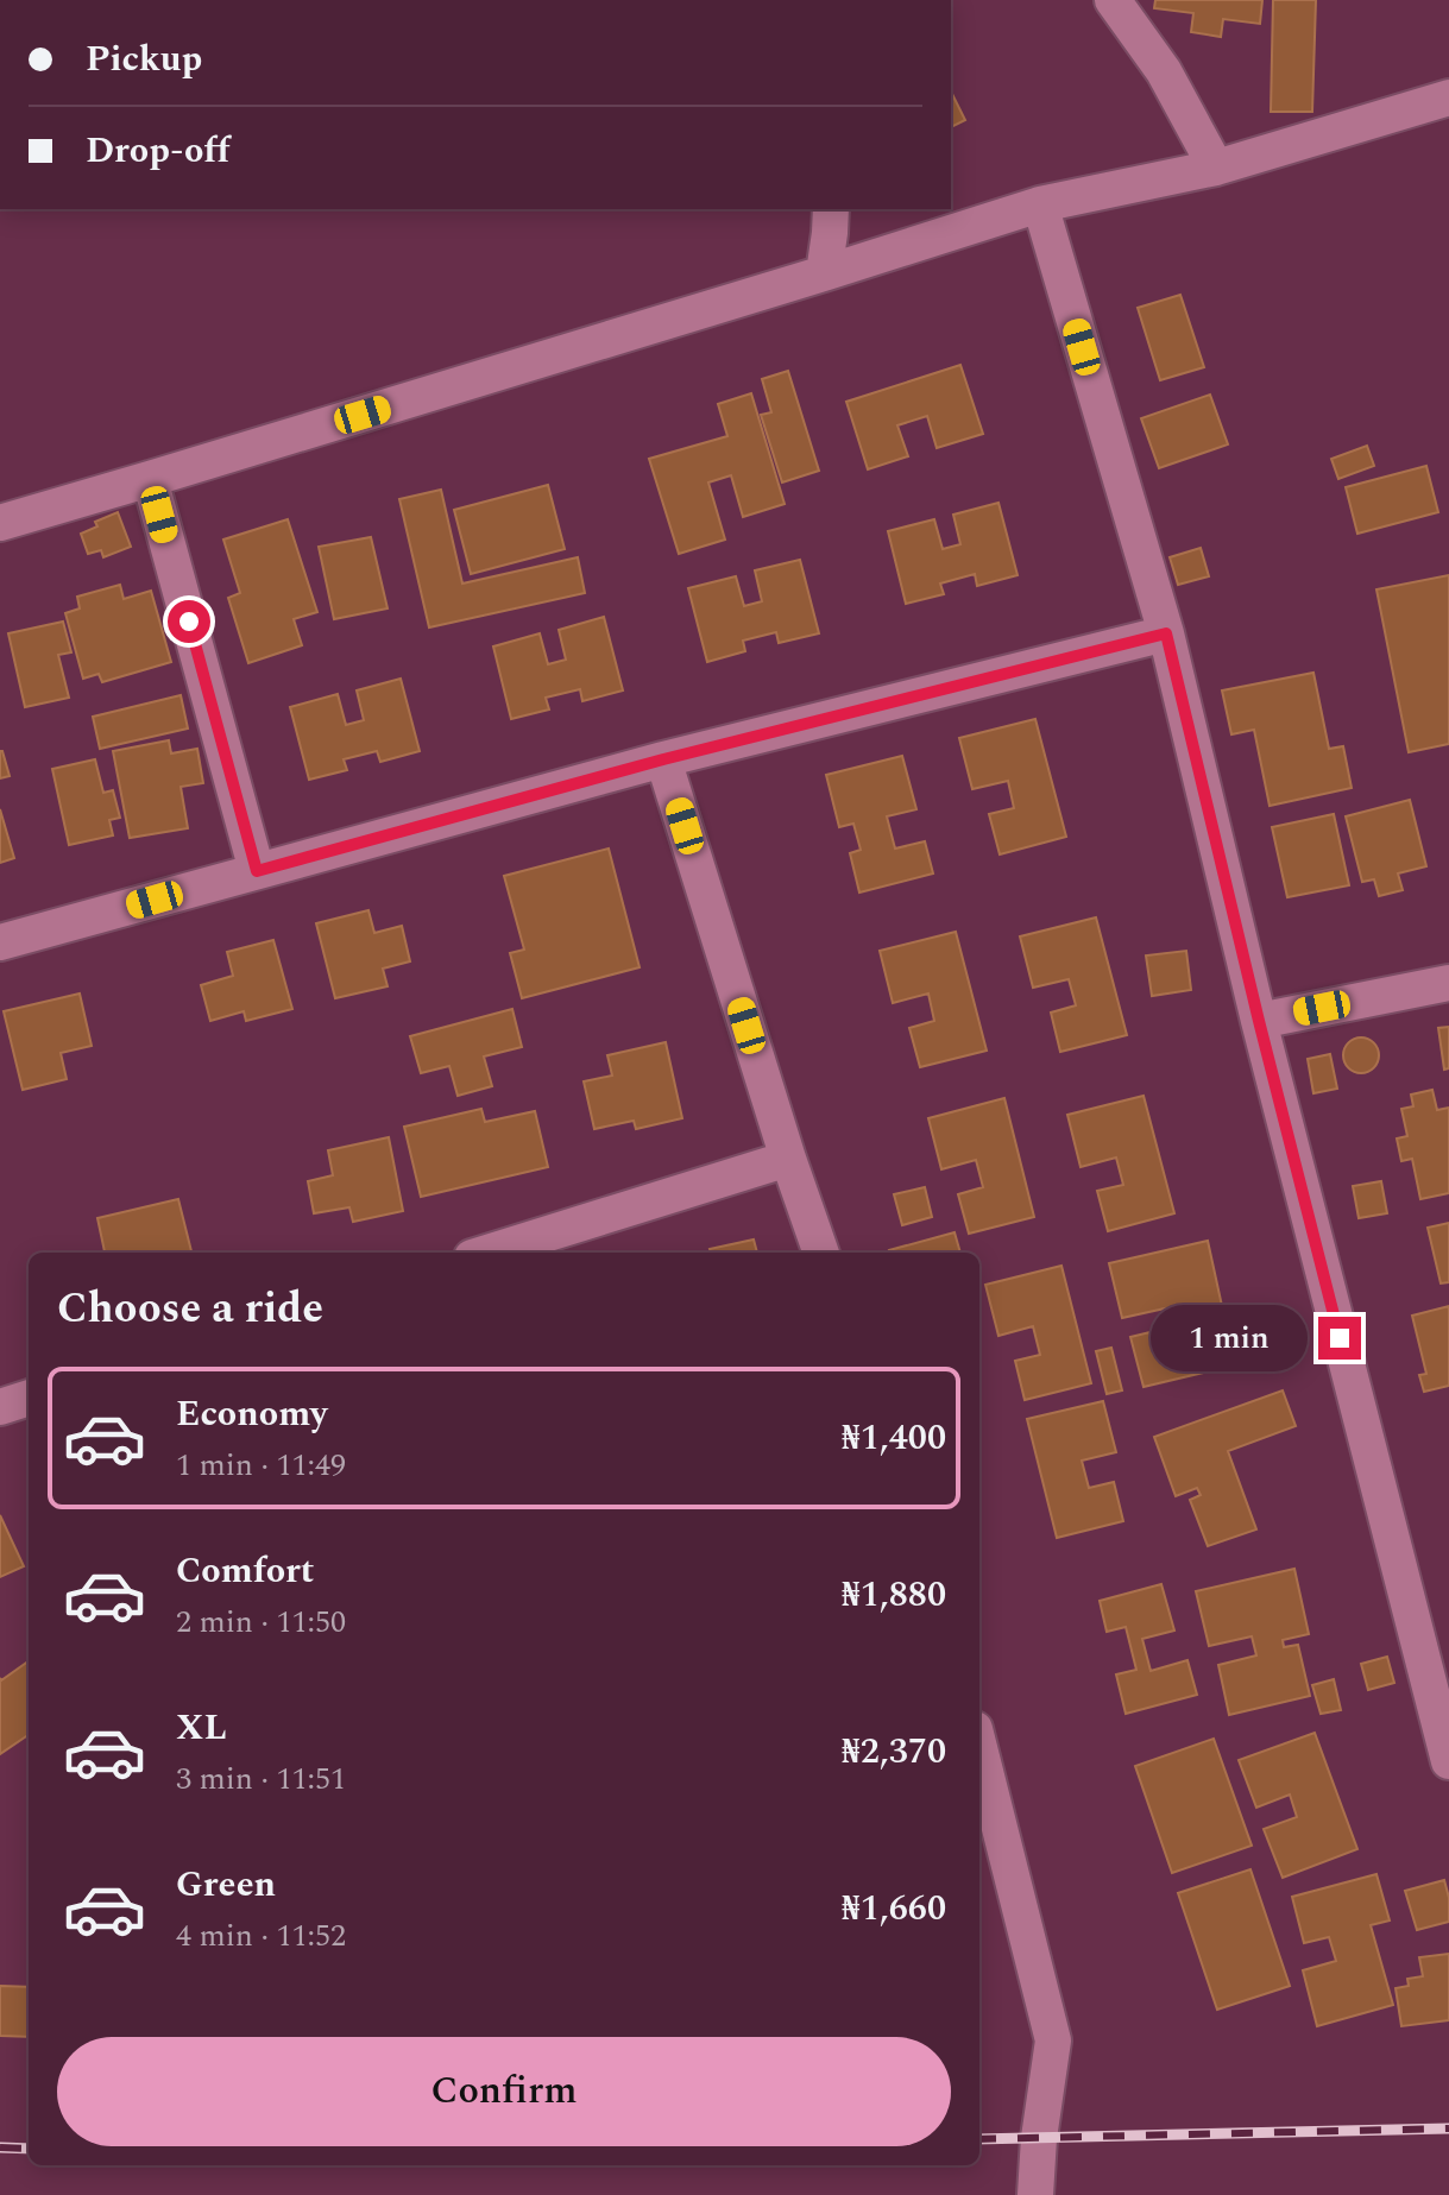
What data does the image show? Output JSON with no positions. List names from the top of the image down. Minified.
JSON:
{"page":{"banner":["Pickup","Drop-off"],"heading":"Choose a ride","bubble":"1 min","list":[{"name":"Economy","note":"1 min · 11:49","value":"₦1,400"},{"name":"Comfort","note":"2 min · 11:50","value":"₦1,880"},{"name":"XL","note":"3 min · 11:51","value":"₦2,370"},{"name":"Green","note":"4 min · 11:52","value":"₦1,660"}],"buttons":"Confirm"}}
